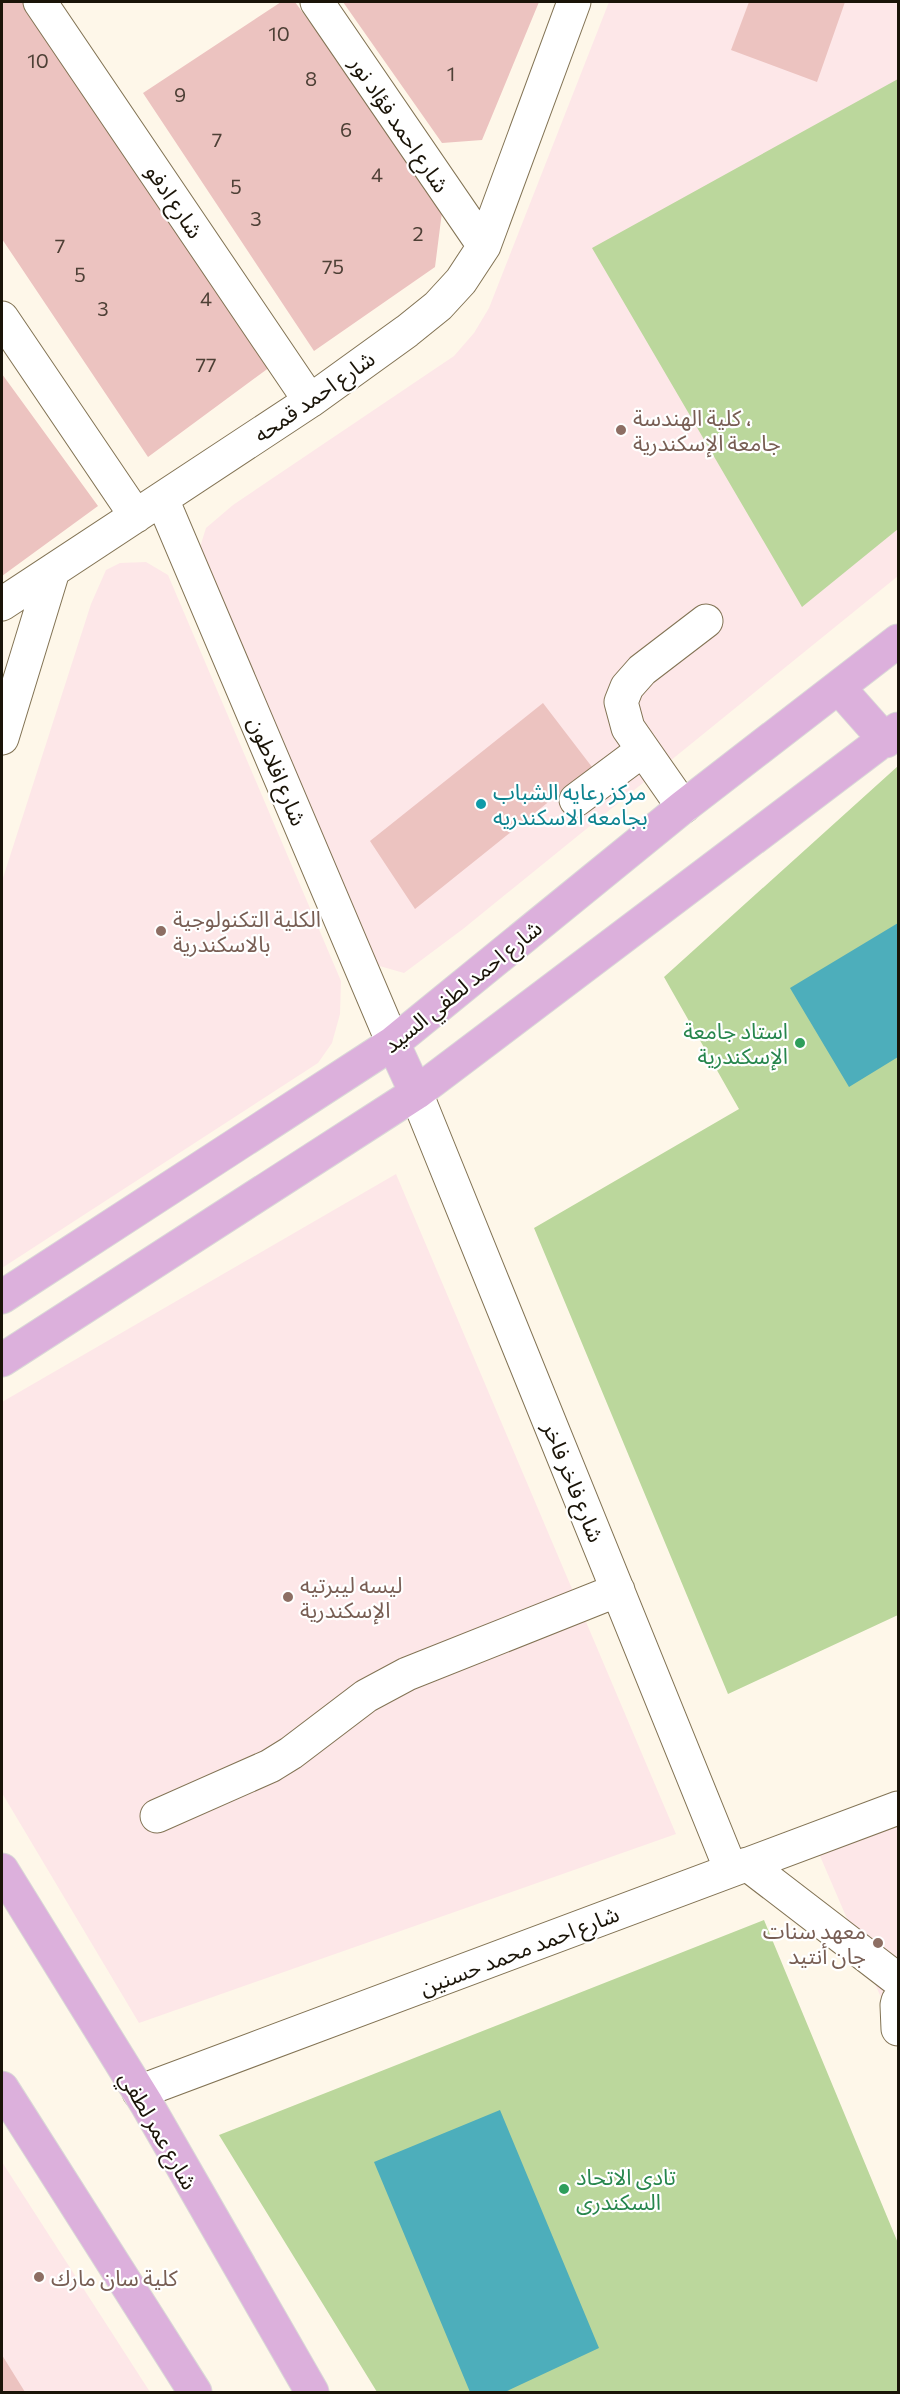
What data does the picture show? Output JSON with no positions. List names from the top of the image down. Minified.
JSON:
{"streets":{"main road":["شارع احمد لطفي السيد","شارع عمر لطفي"],"street":["شارع احمد فؤاد نور","شارع ادفو","شارع احمد قمحه","شارع افلاطون","شارع فاخر فاخر","شارع احمد محمد حسنين"]},"crossings":[["شارع احمد فؤاد نور","شارع احمد قمحه"],["شارع ادفو","شارع احمد قمحه"],["شارع احمد قمحه","شارع افلاطون"],["شارع افلاطون","شارع احمد لطفي السيد"],["شارع فاخر فاخر","شارع احمد محمد حسنين"],["شارع احمد محمد حسنين","شارع عمر لطفي"]],"places":["كلية الهندسة ، جامعة الإسكندرية","مركز رعايه الشباب بجامعه الاسكندريه","الكلية التكنولوجية بالاسكندرية","استاد جامعة الإسكندرية","ليسه ليبرتيه الإسكندرية","معهد سنات جان أنتيد","تادى الاتحاد السكندرى","كلية سان مارك"],"house_numbers":["10","10","1","8","9","6","7","4","5","3","2","7","75","5","4","3","77"]}
